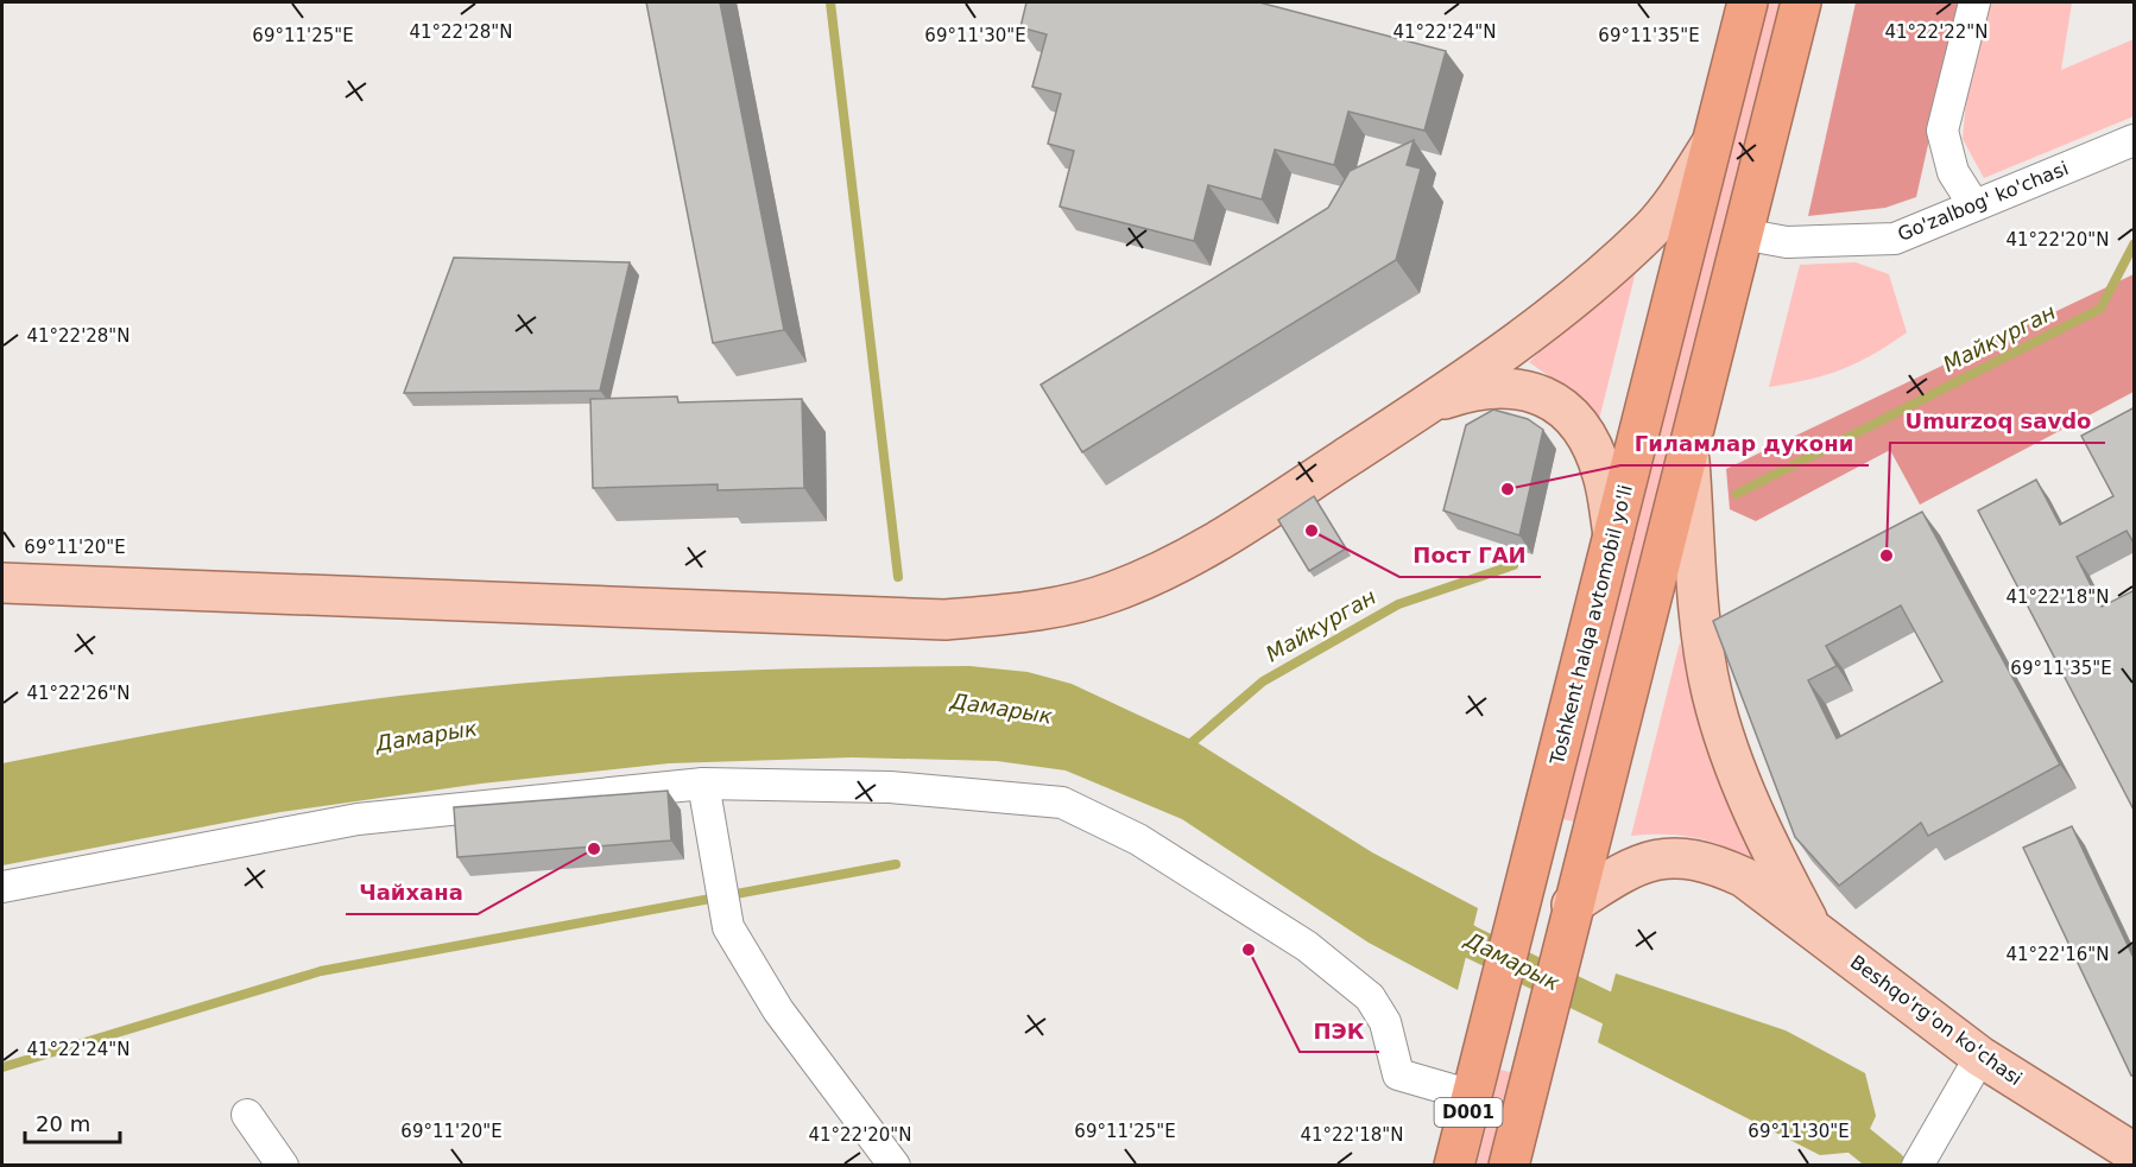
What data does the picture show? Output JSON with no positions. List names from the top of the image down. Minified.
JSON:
{"streets":{"highway":["Toshkent halqa avtomobil yo'li","D001"],"main road":["Beshqo'rg'on ko'chasi"],"street":["Go'zalbog' ko'chasi"]},"crossings":[["Go'zalbog' ko'chasi","D001"],["Beshqo'rg'on ko'chasi","D001"]],"water":["Майкурган","Дамарык"],"places":["Гиламлар дукони","Пост ГАИ","Umurzoq savdo","Чайхана","ПЭК"],"scale_bar":"20 m","coordinates":["41°22'28\"N","41°22'24\"N","41°22'22\"N","69°11'25\"E","69°11'30\"E","69°11'35\"E","41°22'20\"N","69°11'20\"E","41°22'18\"N","41°22'26\"N","41°22'16\"N"]}
